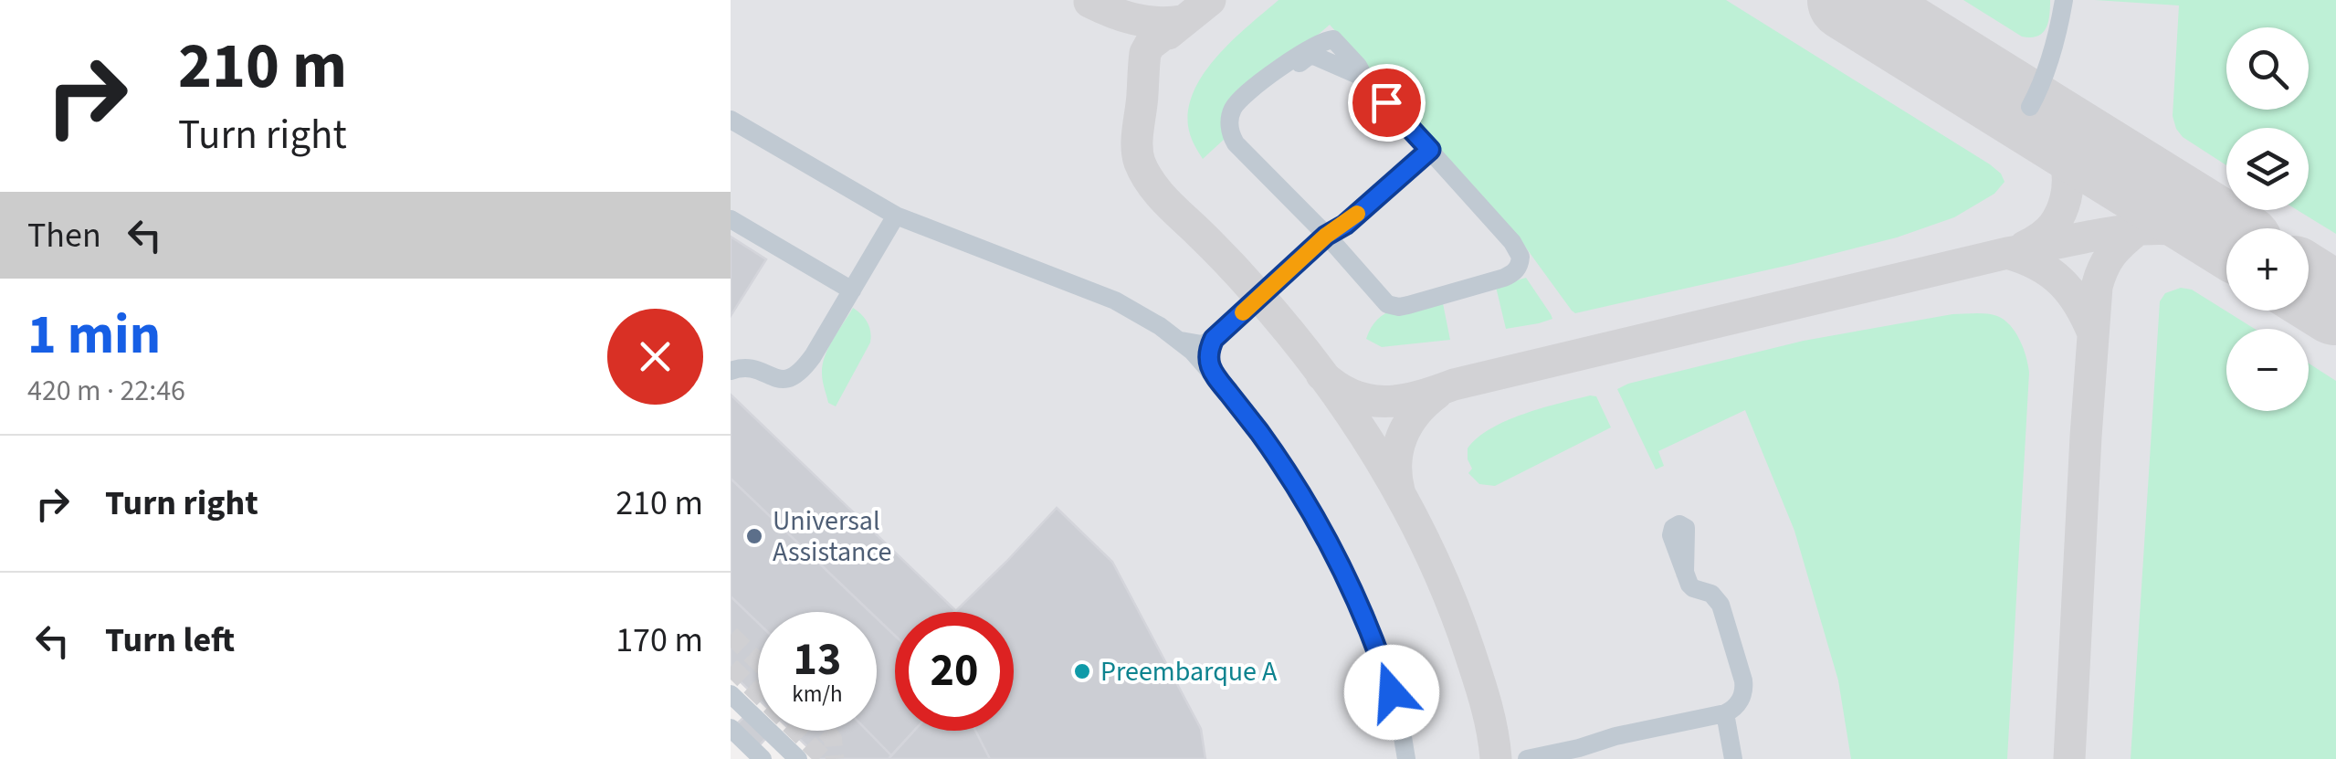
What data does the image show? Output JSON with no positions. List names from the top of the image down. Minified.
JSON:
{"places":["Universal Assistance","Preembarque A"],"page":{"turn":["210 m","Turn right"],"map_buttons":["+","−"],"then":"Then","heading":["1 min","420 m · 22:46"],"list":[{"name":"Turn right","value":"210 m"},{"name":"Turn left","value":"170 m"}],"speed":"13 km/h","limit":"20"}}
